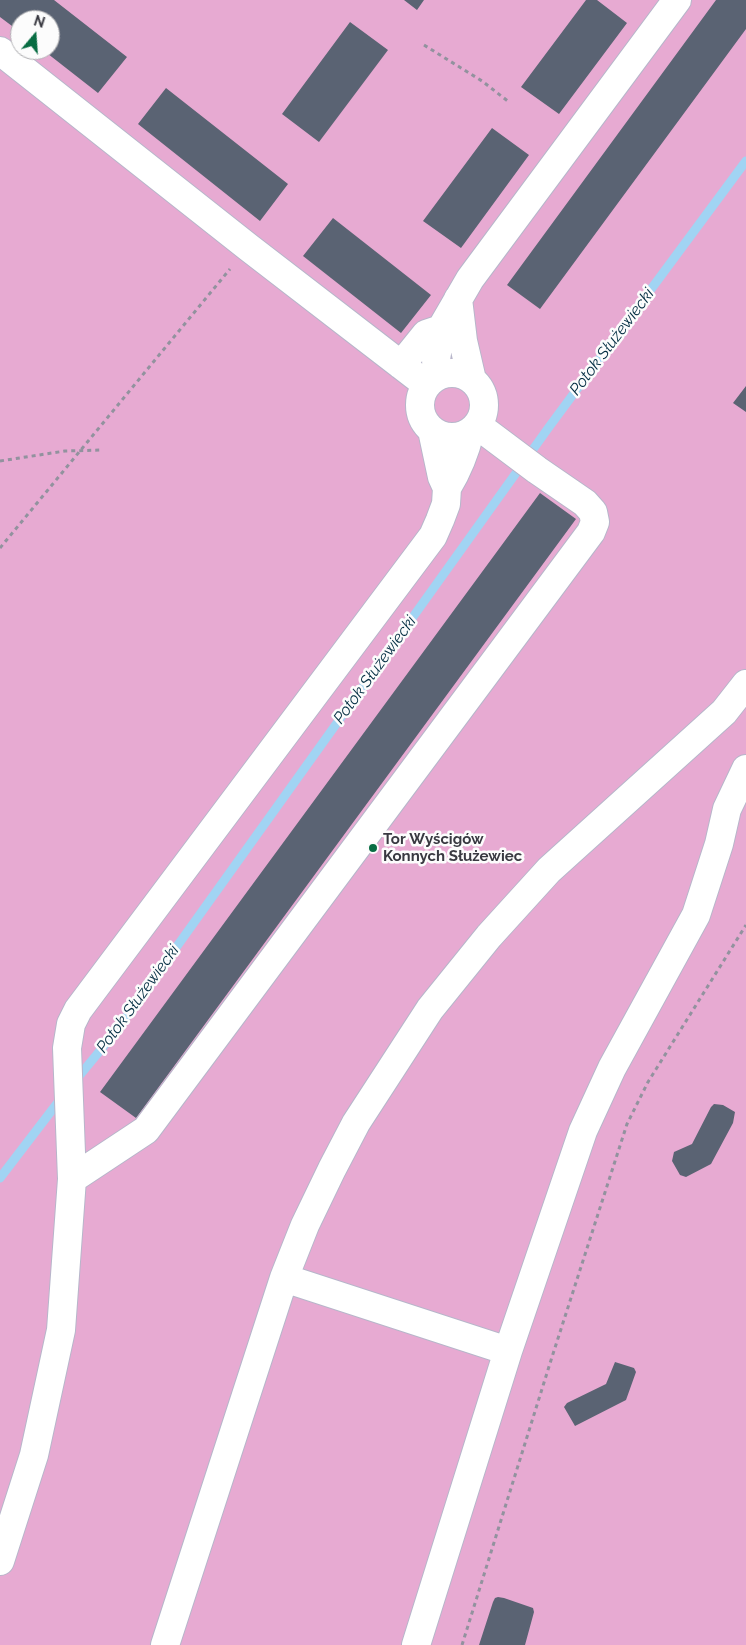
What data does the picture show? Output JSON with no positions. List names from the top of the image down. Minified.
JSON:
{"water":["Potok Służewiecki"],"places":["Tor Wyścigów Konnych Służewiec"],"north":"top"}
